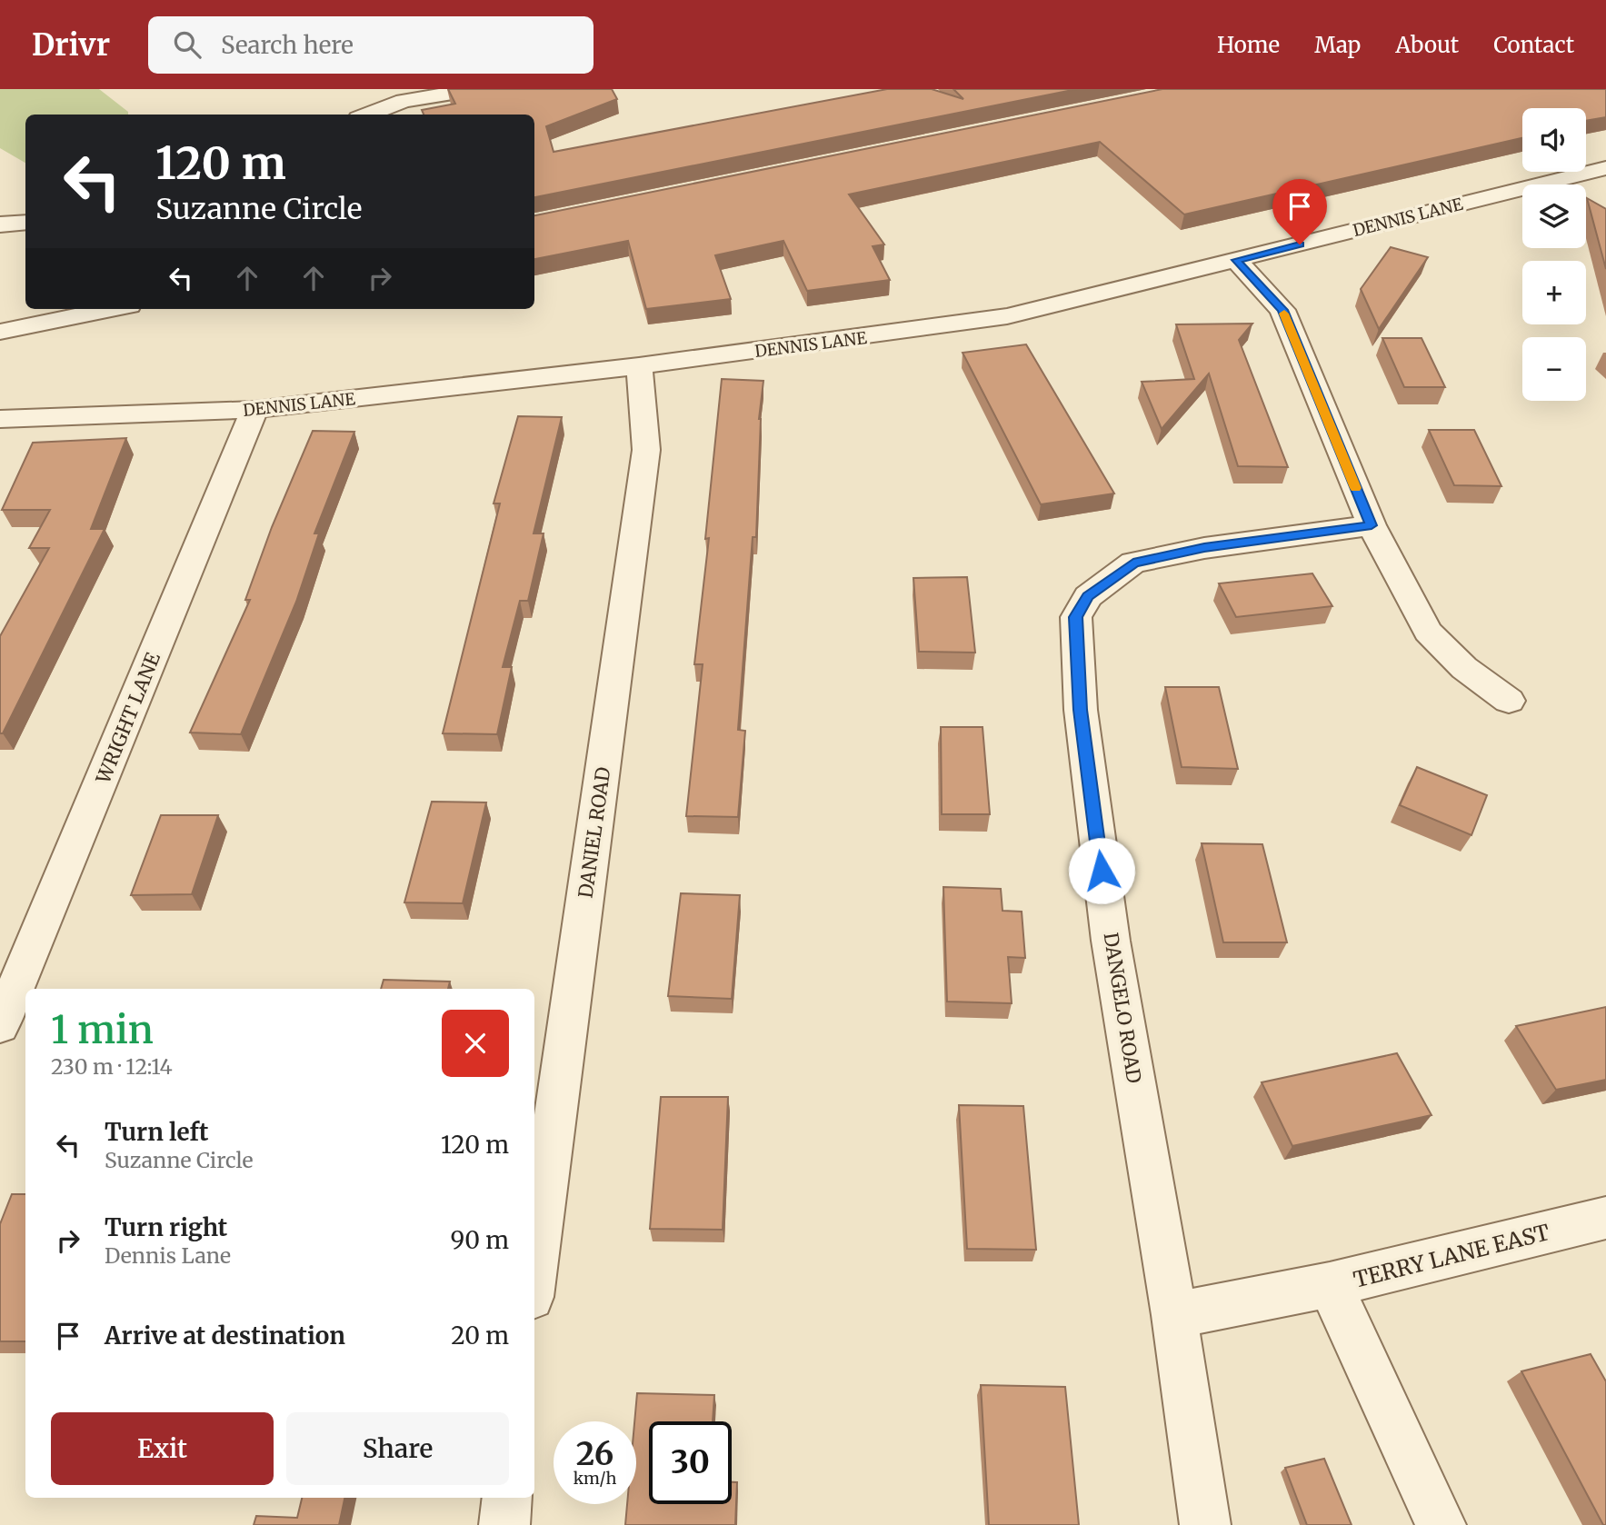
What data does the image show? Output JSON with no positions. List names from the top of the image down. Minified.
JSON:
{"streets":{"street":["DENNIS LANE","WRIGHT LANE","DANIEL ROAD","DANGELO ROAD","TERRY LANE EAST"]},"crossings":[["DENNIS LANE","WRIGHT LANE"],["DENNIS LANE","DANIEL ROAD"]],"page":{"header":"Drivr","search":"Search here","nav":["Home","Map","About","Contact"],"map_buttons":["+","−"],"turn":["120 m","Suzanne Circle"],"heading":["1 min","230 m · 12:14"],"list":[{"name":"Turn left","note":"Suzanne Circle","value":"120 m"},{"name":"Turn right","note":"Dennis Lane","value":"90 m"},{"name":"Arrive at destination","value":"20 m"}],"buttons":["Exit","Share"],"speed":"26 km/h","limit":"30"}}
